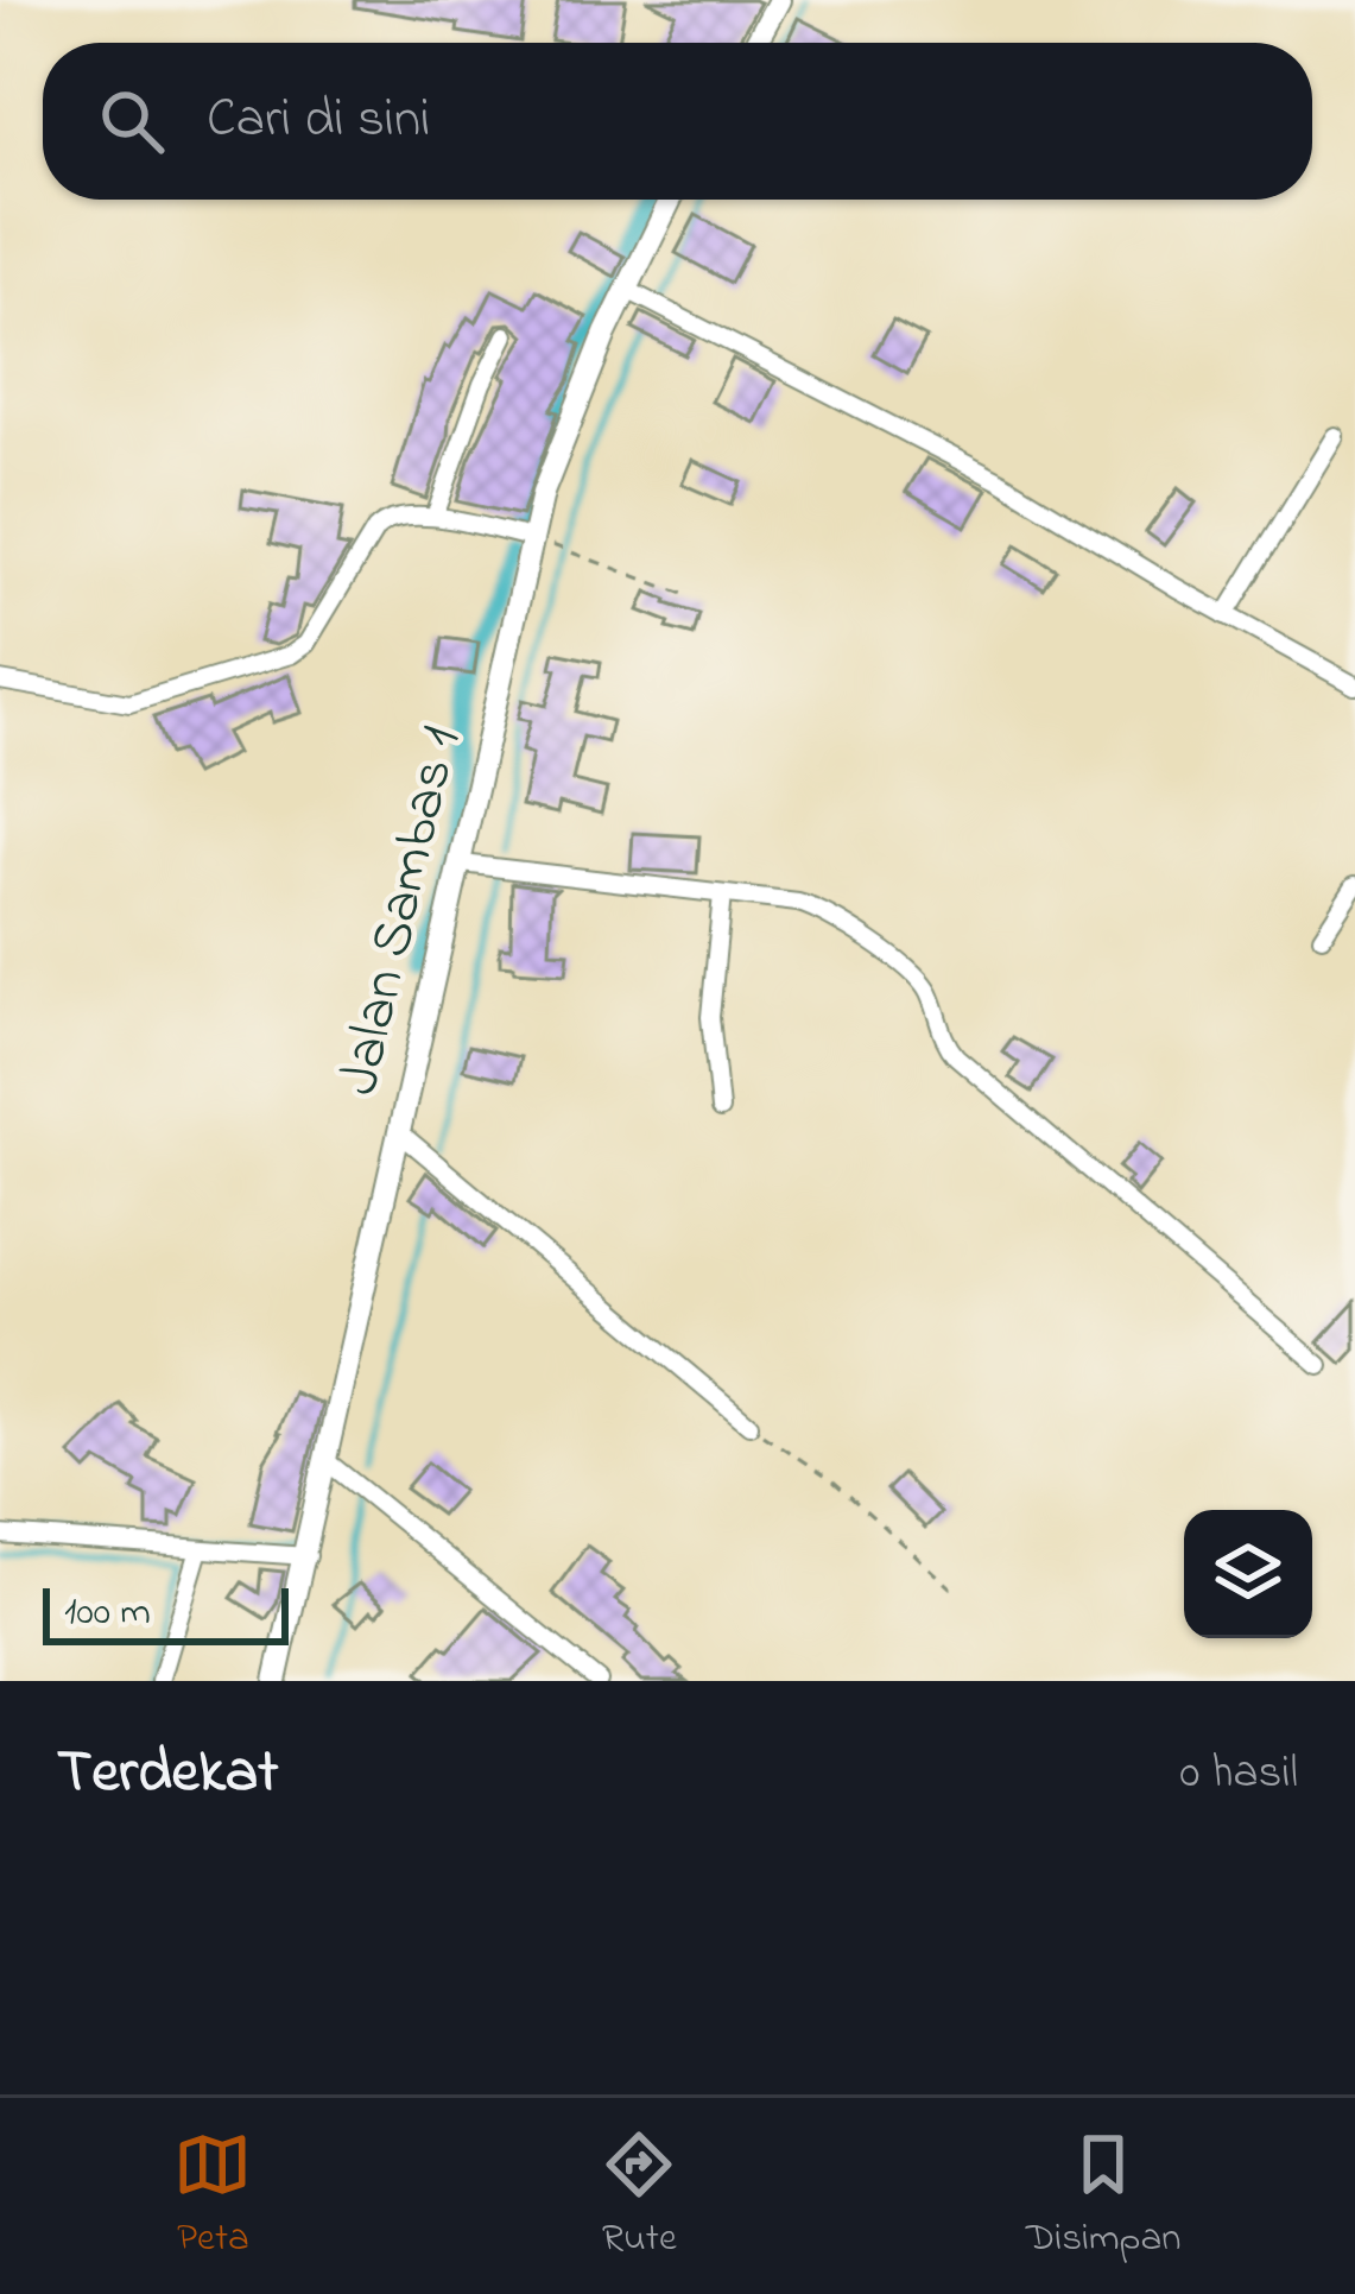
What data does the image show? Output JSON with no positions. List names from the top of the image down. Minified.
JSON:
{"streets":{"street":["Jalan Sambas 1"]},"scale_bar":"100 m","page":{"search":"Cari di sini","scale":"100 m","heading":["Terdekat","0 hasil"],"nav":["Peta","Rute","Disimpan"]}}
